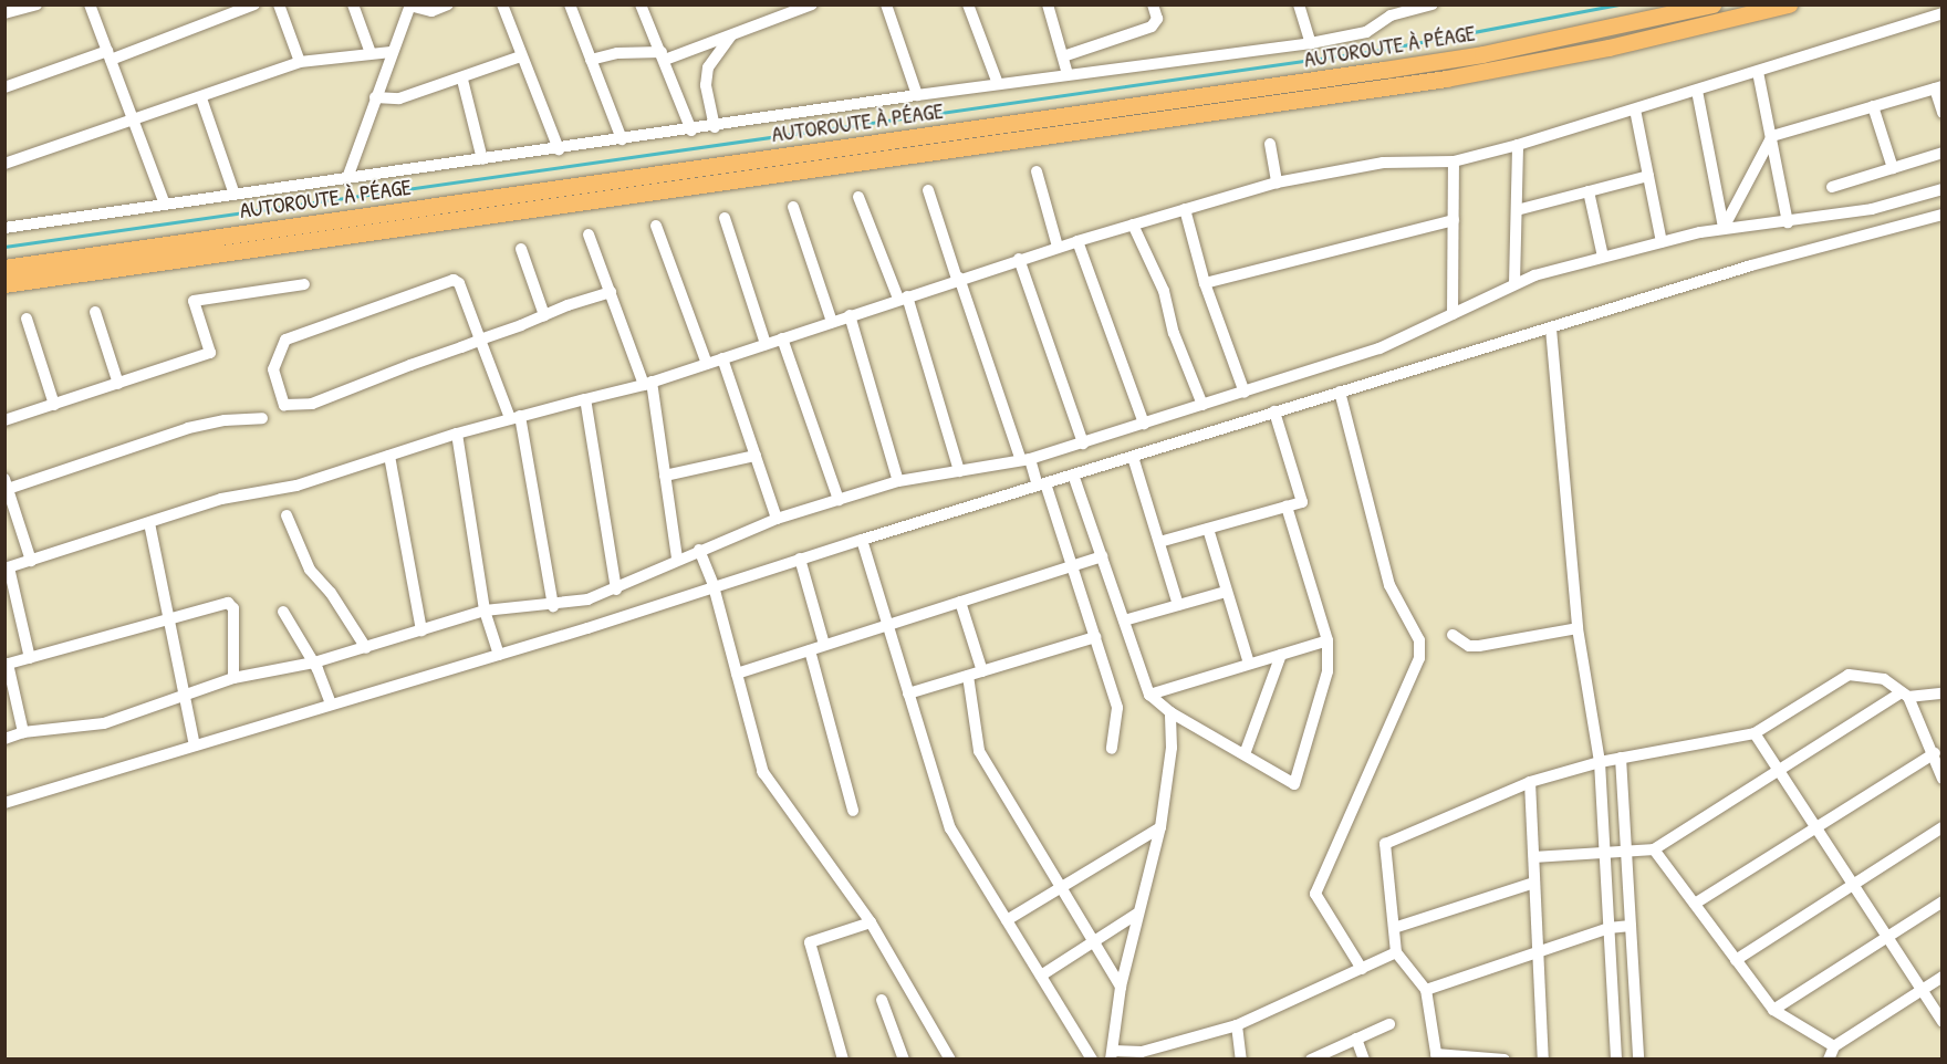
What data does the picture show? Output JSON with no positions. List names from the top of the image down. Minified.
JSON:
{"streets":{"highway":["AUTOROUTE À PÉAGE"]}}
